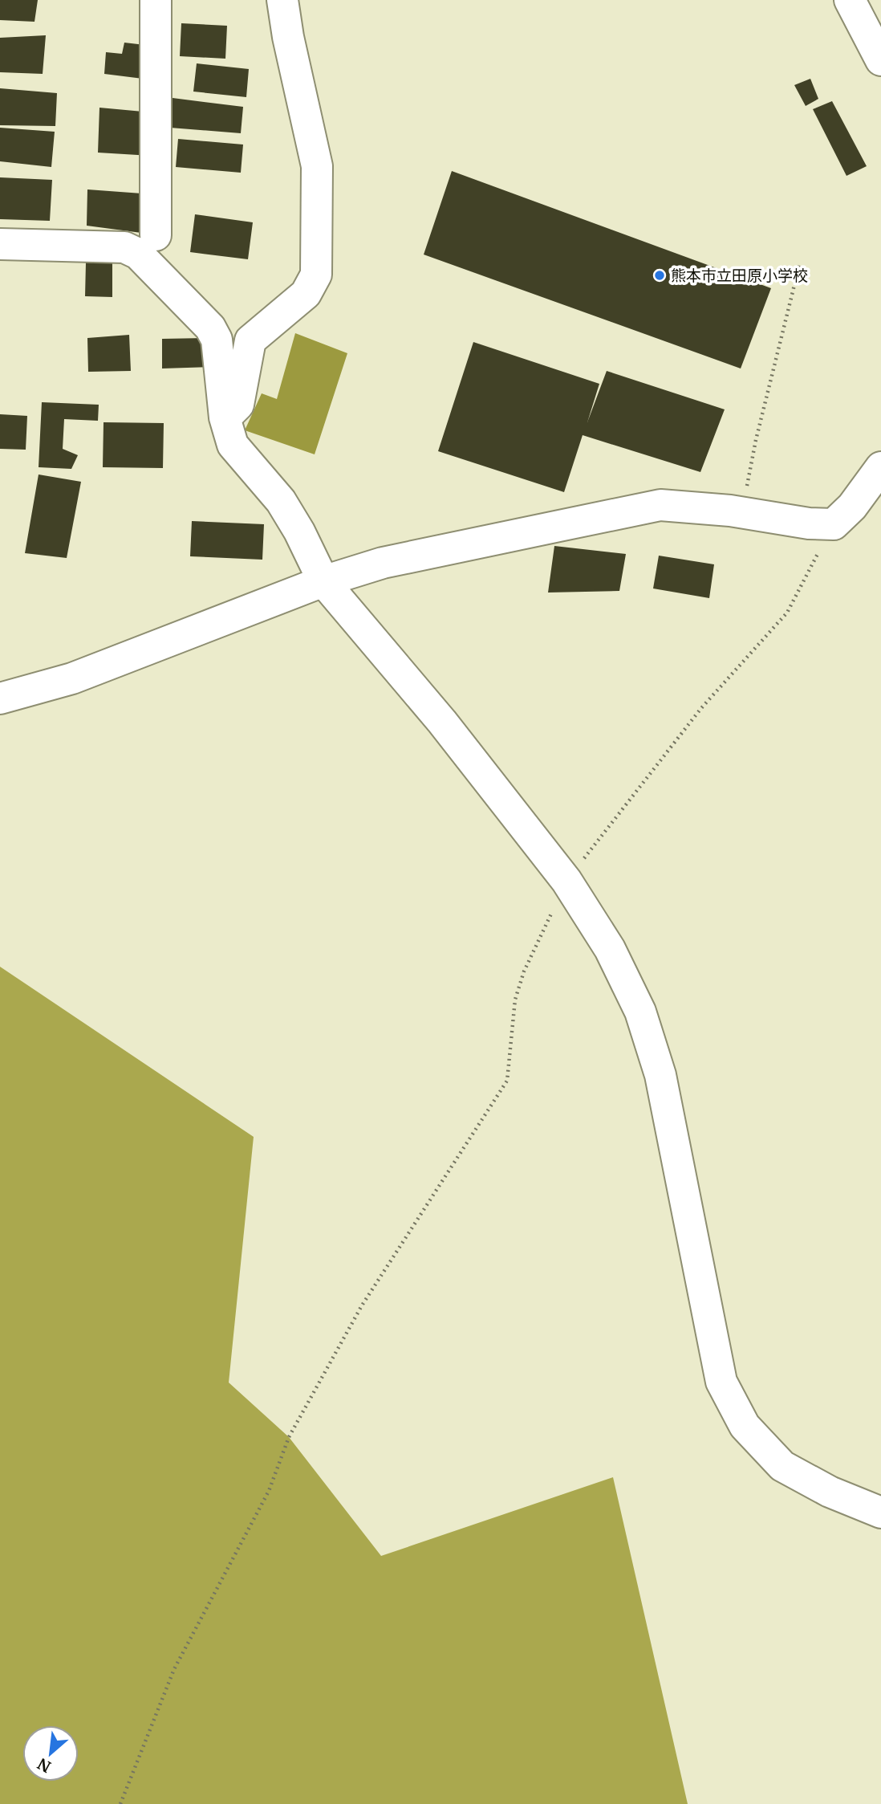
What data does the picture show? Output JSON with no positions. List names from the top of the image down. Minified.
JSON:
{"places":["熊本市立田原小学校"],"north":"bottom left"}
